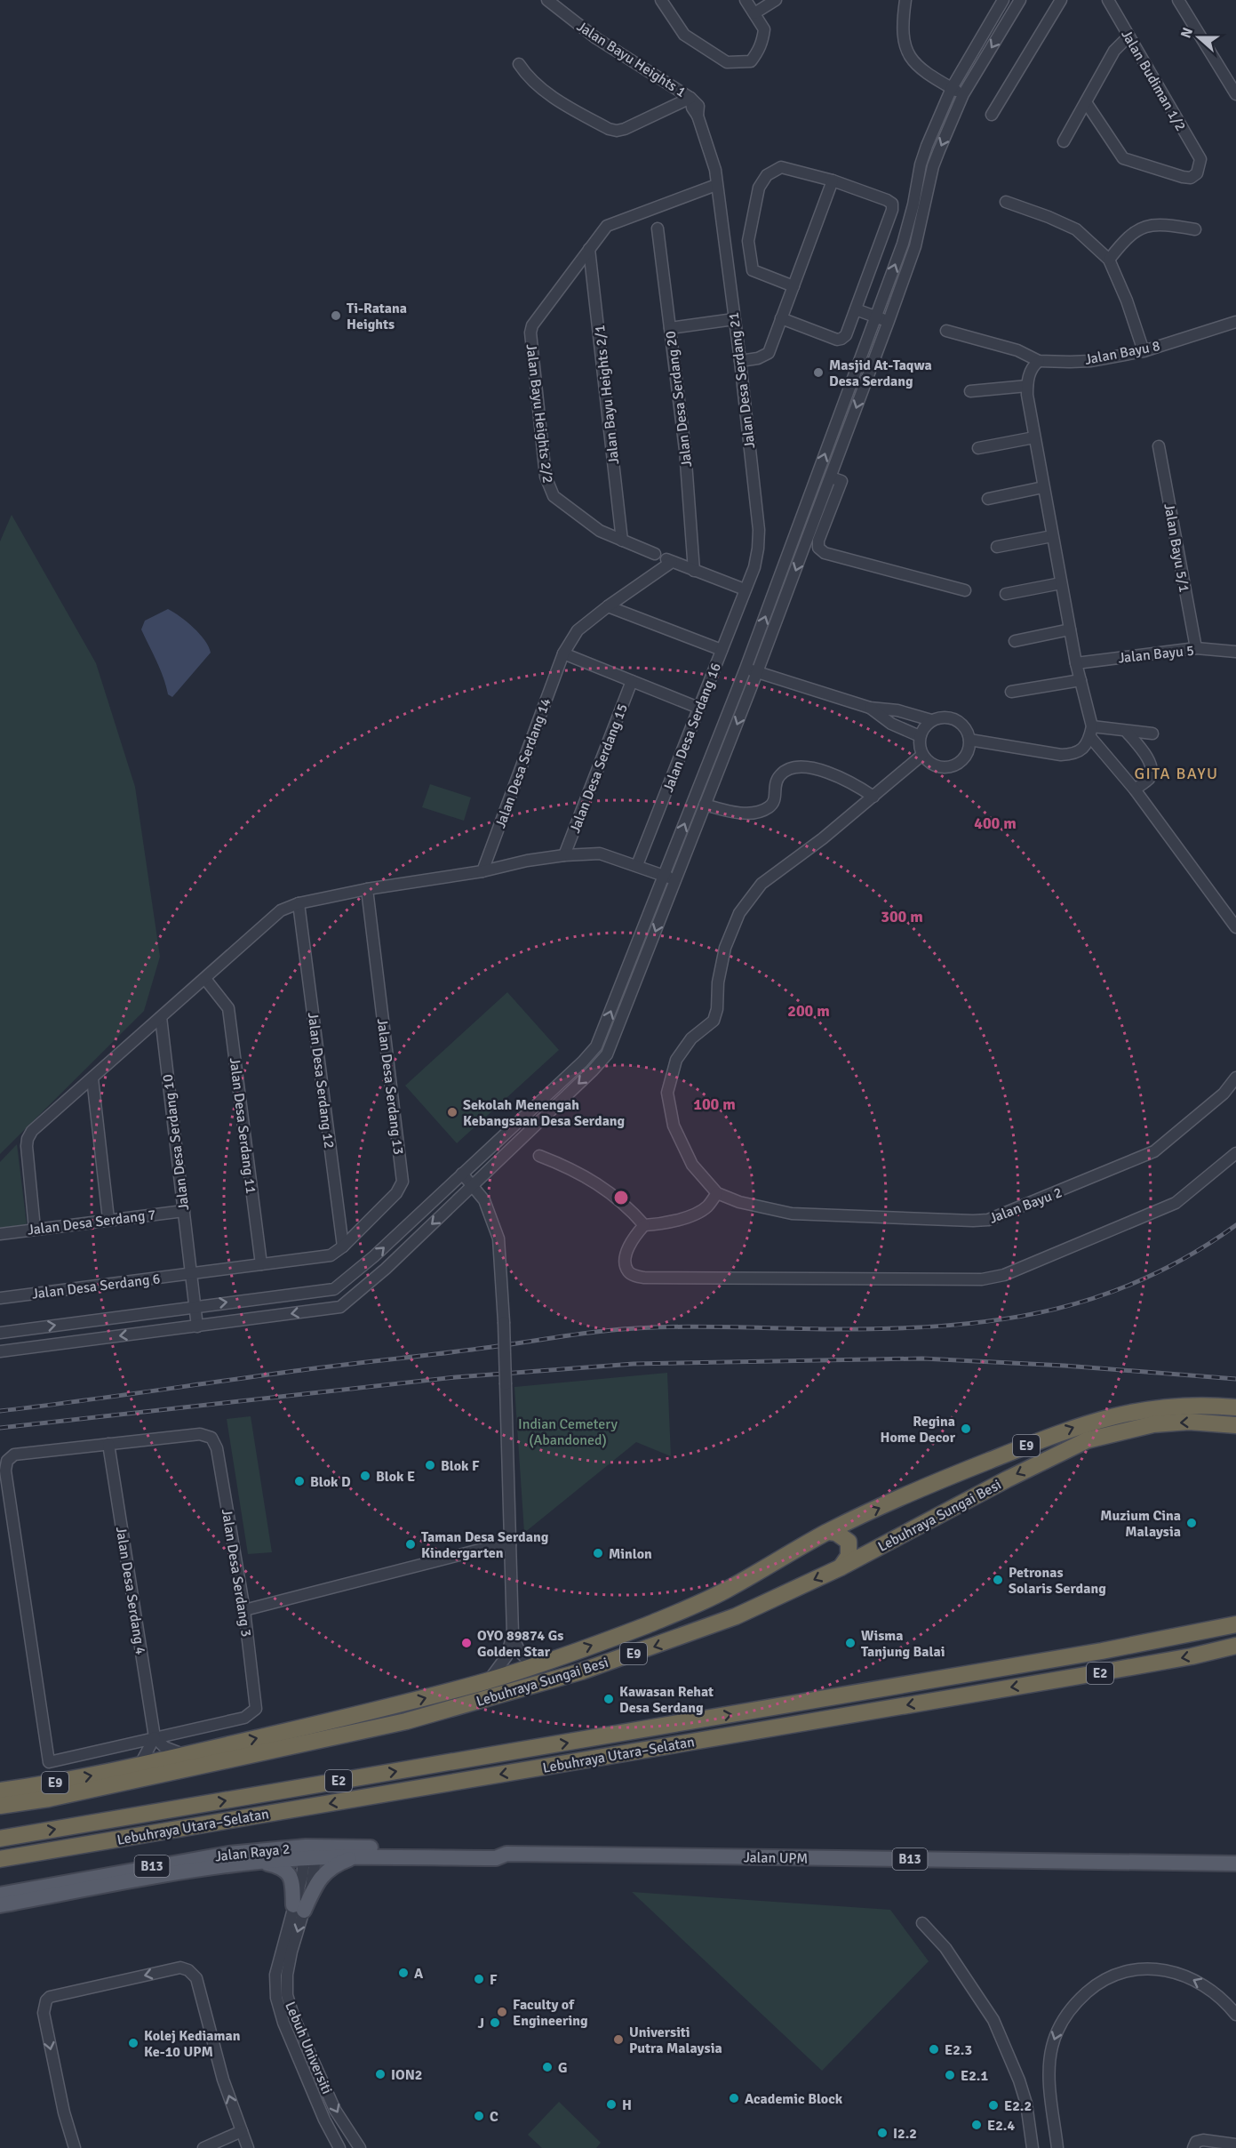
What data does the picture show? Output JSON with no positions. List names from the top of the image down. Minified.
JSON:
{"streets":{"highway":["E9","Lebuhraya Sungai Besi","E2","Lebuhraya Utara–Selatan"],"main road":["Jalan Raya 2","Jalan UPM","B13"],"street":["Jalan Bayu Heights 1","Jalan Budiman 1/2","Jalan Bayu 8","Jalan Desa Serdang 21","Jalan Bayu Heights 2/1","Jalan Desa Serdang 20","Jalan Bayu Heights 2/2","Jalan Bayu 5/1","Jalan Bayu 5","Jalan Desa Serdang 16","Jalan Desa Serdang 14","Jalan Desa Serdang 15","Jalan Desa Serdang 12","Jalan Desa Serdang 13","Jalan Desa Serdang 11","Jalan Desa Serdang 10","Jalan Bayu 2","Jalan Desa Serdang 7","Jalan Desa Serdang 6","Jalan Desa Serdang 3","Jalan Desa Serdang 4","Lebuh Universiti"]},"crossings":[["Jalan Bayu Heights 1","Jalan Desa Serdang 21"],["Jalan Desa Serdang 21","Jalan Bayu Heights 2/2"],["Jalan Desa Serdang 21","Jalan Desa Serdang 16"],["Jalan Bayu Heights 2/1","Jalan Bayu Heights 2/2"],["Jalan Desa Serdang 20","Jalan Bayu Heights 2/2"],["Jalan Bayu Heights 2/2","Jalan Desa Serdang 16"],["Jalan Bayu Heights 2/2","Jalan Desa Serdang 14"],["Jalan Bayu 5/1","Jalan Bayu 5"],["Jalan Desa Serdang 12","Jalan Desa Serdang 13"],["Jalan Desa Serdang 13","Jalan Desa Serdang 6"],["Jalan Desa Serdang 11","Jalan Desa Serdang 6"],["Jalan Desa Serdang 10","Jalan Desa Serdang 7"],["Jalan Desa Serdang 10","Jalan Desa Serdang 6"],["Jalan Desa Serdang 3","Jalan Desa Serdang 4"],["Jalan Raya 2","Jalan UPM"],["Jalan Raya 2","Lebuh Universiti"],["Jalan UPM","Lebuh Universiti"]],"districts":["GITA BAYU"],"parks":["Indian Cemetery (Abandoned)"],"places":["Ti-Ratana Heights","Masjid At-Taqwa Desa Serdang","Sekolah Menengah Kebangsaan Desa Serdang","Regina Home Decor","Blok F","Blok E","Blok D","Muzium Cina Malaysia","Taman Desa Serdang Kindergarten","Minlon","Petronas Solaris Serdang","OYO 89874 Gs Golden Star","Wisma Tanjung Balai","Kawasan Rehat Desa Serdang","A","F","Faculty of Engineering","J","Universiti Putra Malaysia","Kolej Kediaman Ke-10 UPM","E2.3","G","ION2","E2.1","Academic Block","H","E2.2","C","E2.4","I2.2"],"north":"left","rings":["400 m","300 m","200 m","100 m"]}
